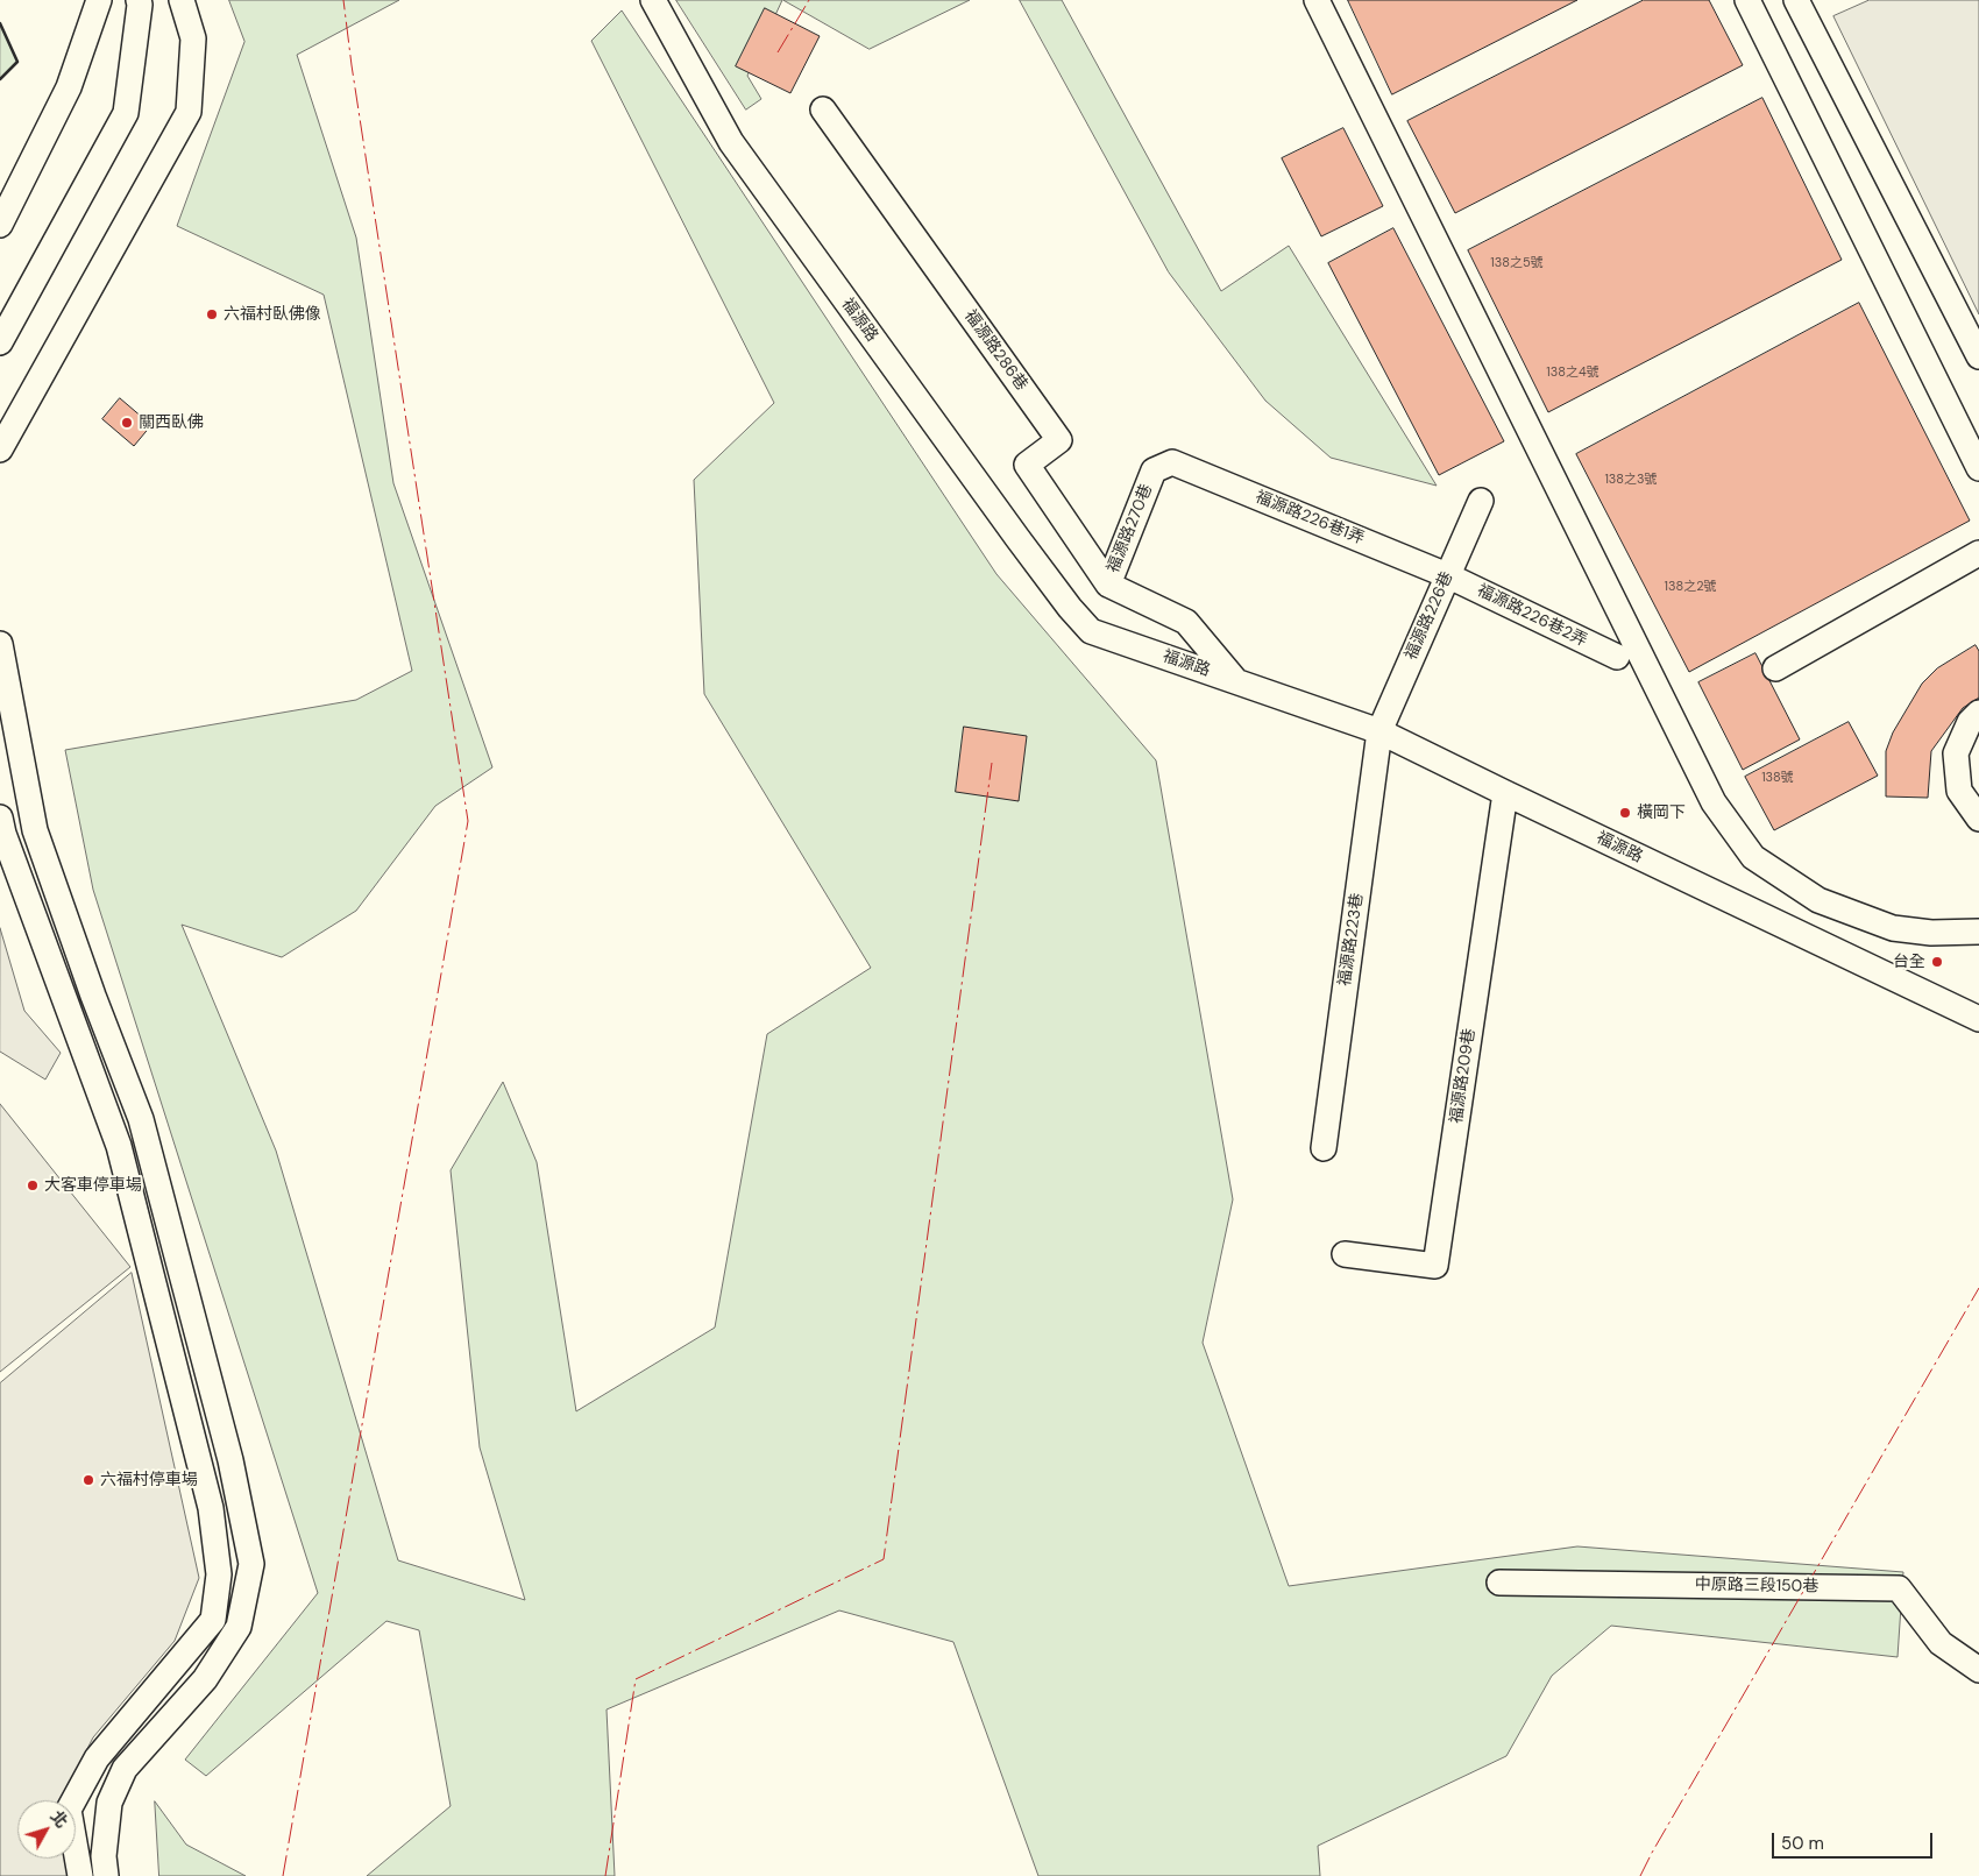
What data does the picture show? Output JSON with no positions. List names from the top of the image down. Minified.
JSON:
{"streets":{"street":["福源路","福源路286巷","福源路226巷1弄","福源路270巷","福源路226巷","福源路226巷2弄","福源路223巷","福源路209巷","中原路三段150巷"]},"crossings":[["福源路","福源路270巷"],["福源路","福源路226巷"],["福源路","福源路223巷"],["福源路","福源路209巷"],["福源路286巷","福源路270巷"],["福源路226巷1弄","福源路270巷"],["福源路226巷1弄","福源路226巷"],["福源路226巷1弄","福源路226巷2弄"],["福源路226巷","福源路226巷2弄"],["福源路226巷","福源路223巷"]],"places":["六福村臥佛像","關西臥佛","橫岡下","台全","大客車停車場","六福村停車場"],"house_numbers":["138之5號","138之4號","138之3號","138之2號","138號"],"scale_bar":"50 m","north":"top right"}
